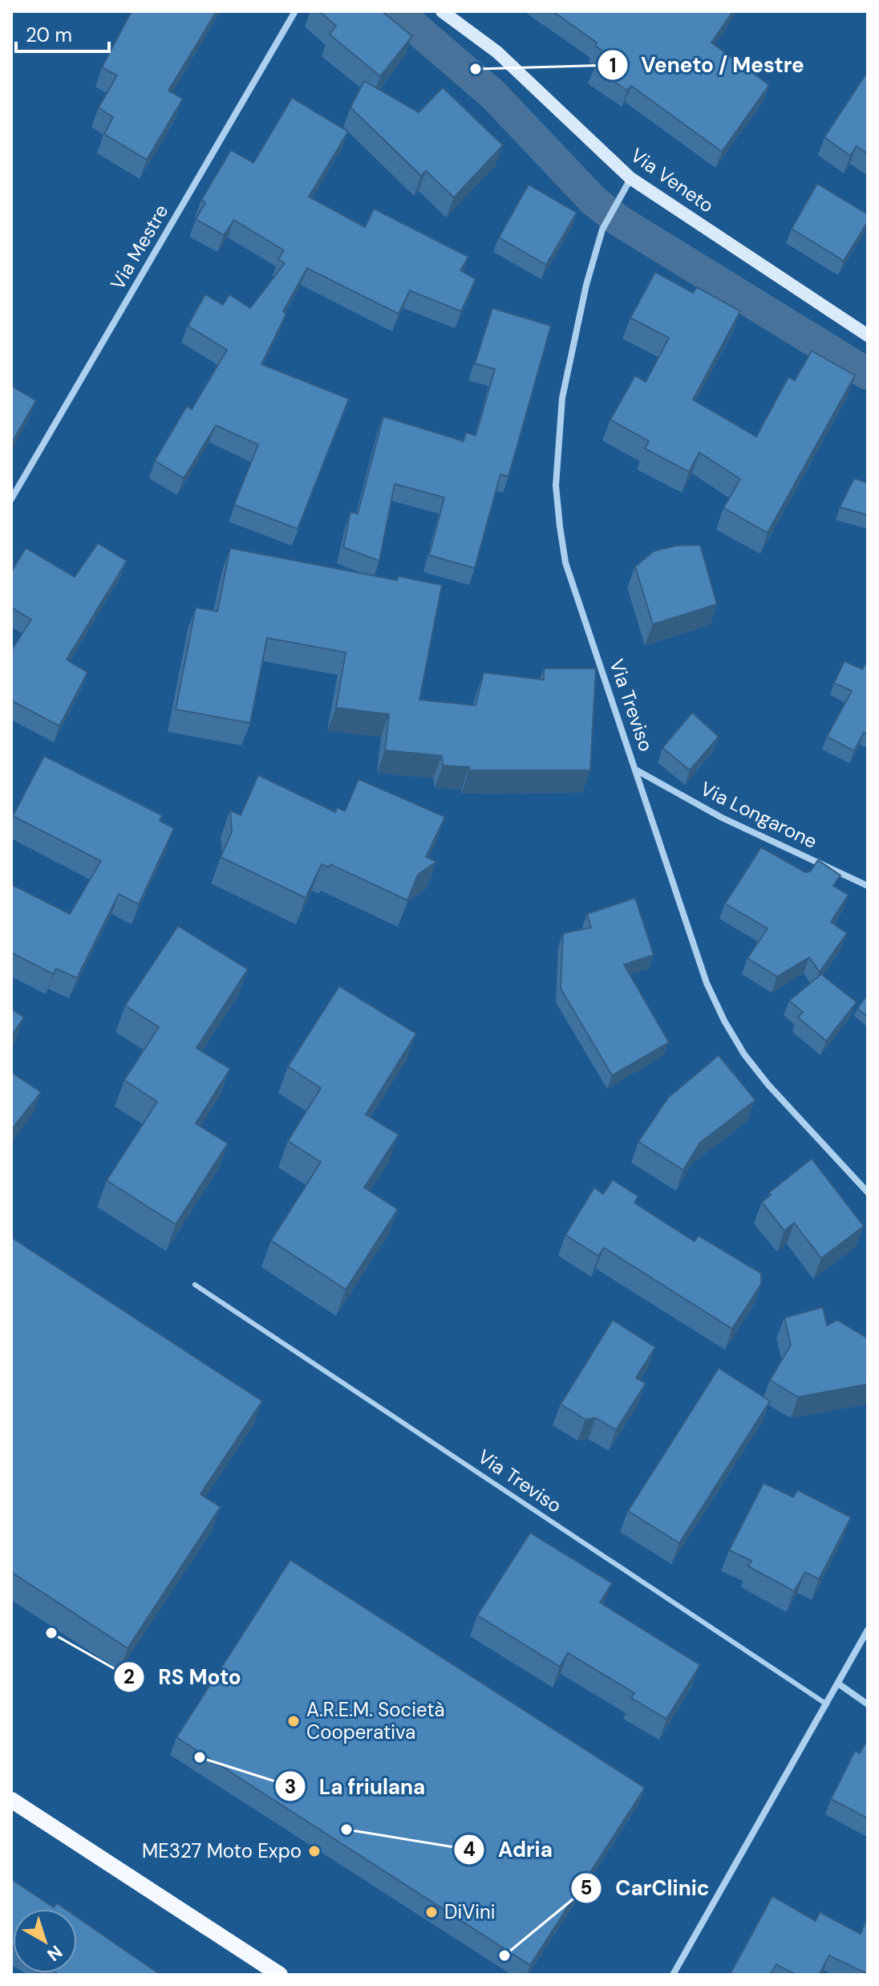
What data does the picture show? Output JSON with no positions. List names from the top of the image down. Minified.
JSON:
{"streets":{"street":["Via Veneto","Via Mestre","Via Treviso","Via Longarone"]},"crossings":[["Via Veneto","Via Treviso"],["Via Treviso","Via Longarone"]],"places":["Veneto / Mestre","RS Moto","A.R.E.M. Società Cooperativa","La friulana","Adria","ME327 Moto Expo","DiVini","CarClinic"],"scale_bar":"20 m","north":"bottom right"}
